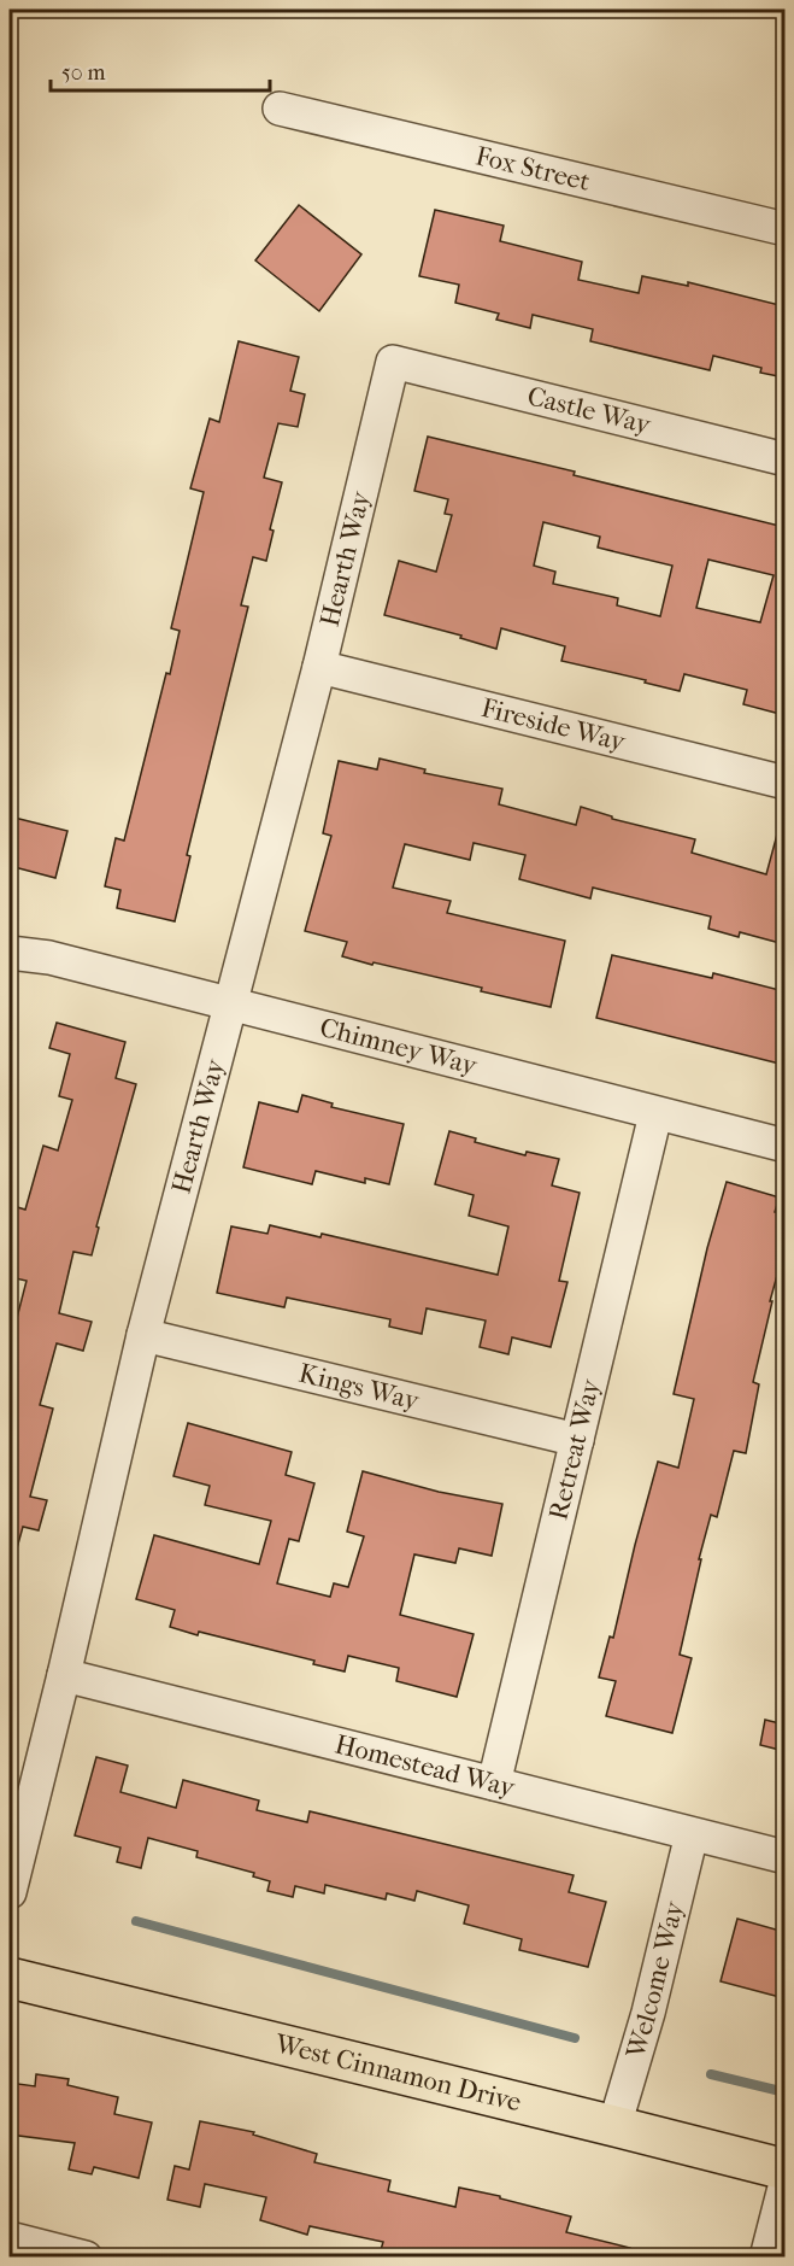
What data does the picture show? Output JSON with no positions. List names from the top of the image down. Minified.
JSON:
{"streets":{"main road":["West Cinnamon Drive"],"street":["Fox Street","Castle Way","Hearth Way","Fireside Way","Chimney Way","Kings Way","Retreat Way","Homestead Way","Welcome Way"]},"crossings":[["Castle Way","Hearth Way"],["Hearth Way","Fireside Way"],["Hearth Way","Chimney Way"],["Hearth Way","Kings Way"],["Hearth Way","Homestead Way"],["Chimney Way","Retreat Way"],["Kings Way","Retreat Way"],["Retreat Way","Homestead Way"],["Homestead Way","Welcome Way"],["Welcome Way","West Cinnamon Drive"]],"scale_bar":"50 m"}
